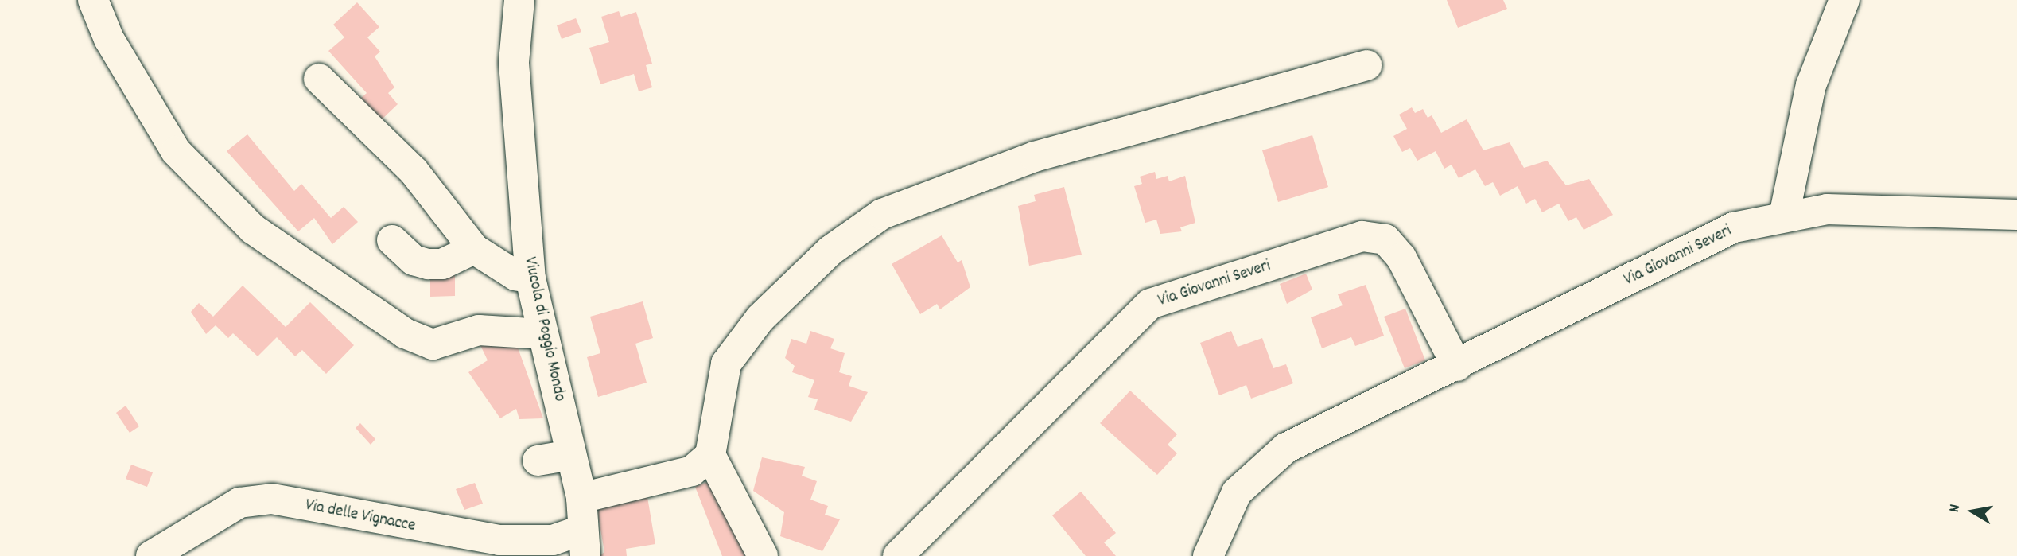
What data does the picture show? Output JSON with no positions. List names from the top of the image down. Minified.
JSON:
{"streets":{"street":["Via Giovanni Severi","Viucola di Poggio Mondo","Via delle Vignacce"]},"crossings":[["Viucola di Poggio Mondo","Via delle Vignacce"]],"north":"left"}
